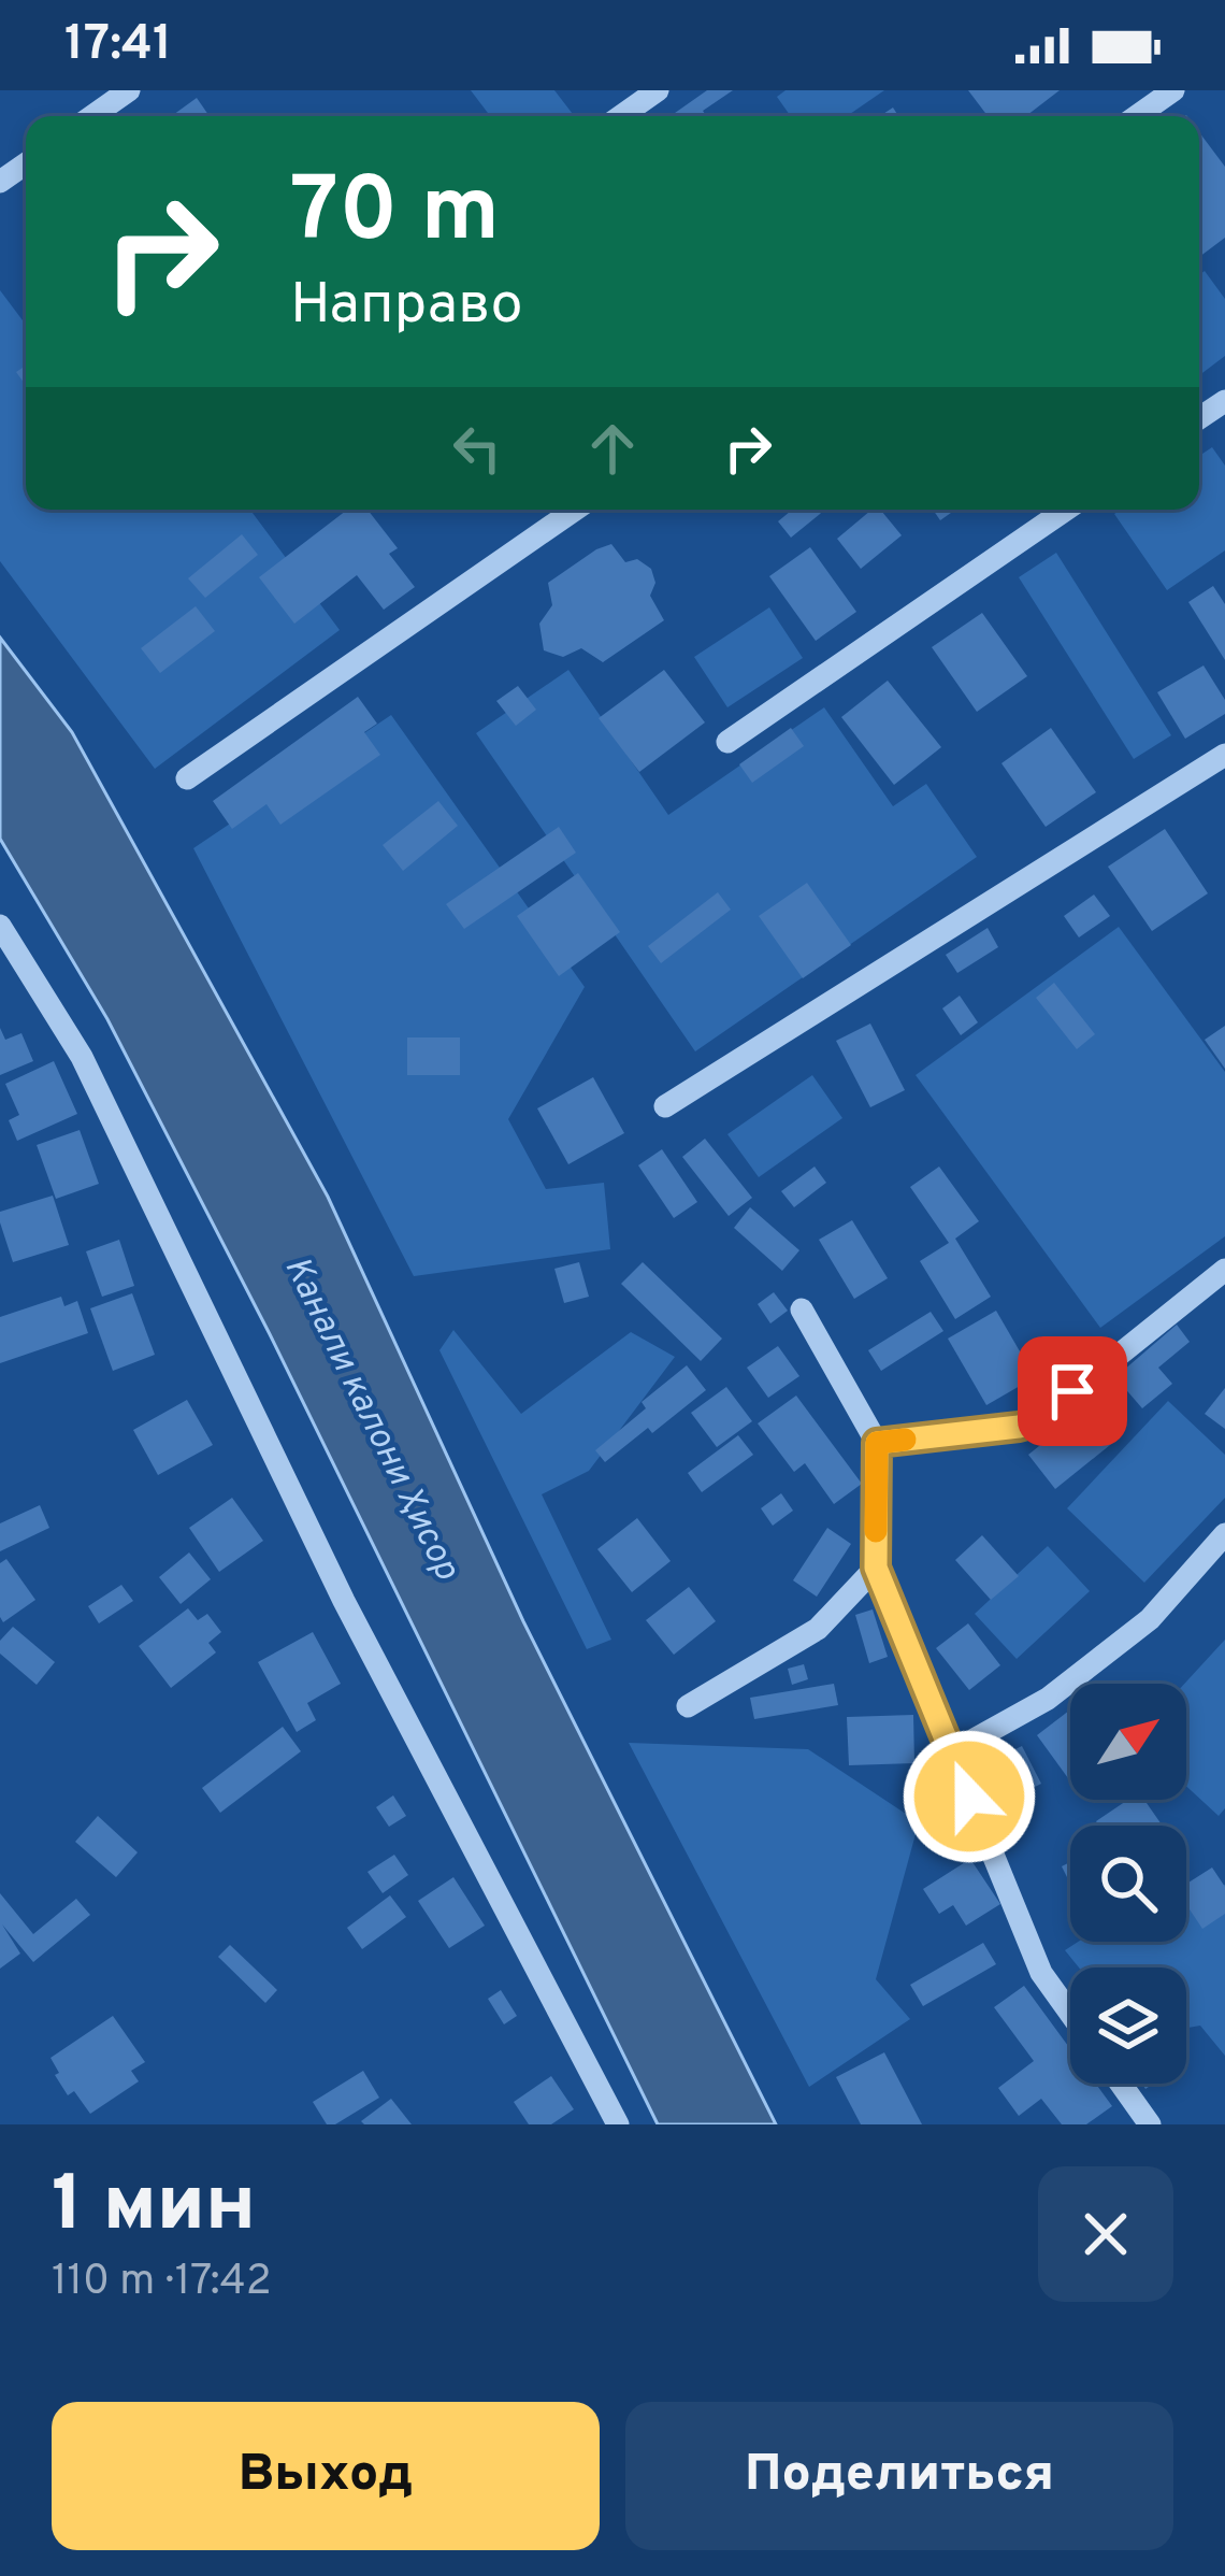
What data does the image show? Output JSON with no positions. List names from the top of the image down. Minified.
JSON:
{"water":["Канали калони Ҳисор"],"north":"top right","page":{"status":"17:41","turn":["70 m","Направо"],"heading":["1 мин","110 m · 17:42"],"buttons":["Выход","Поделиться"]}}
